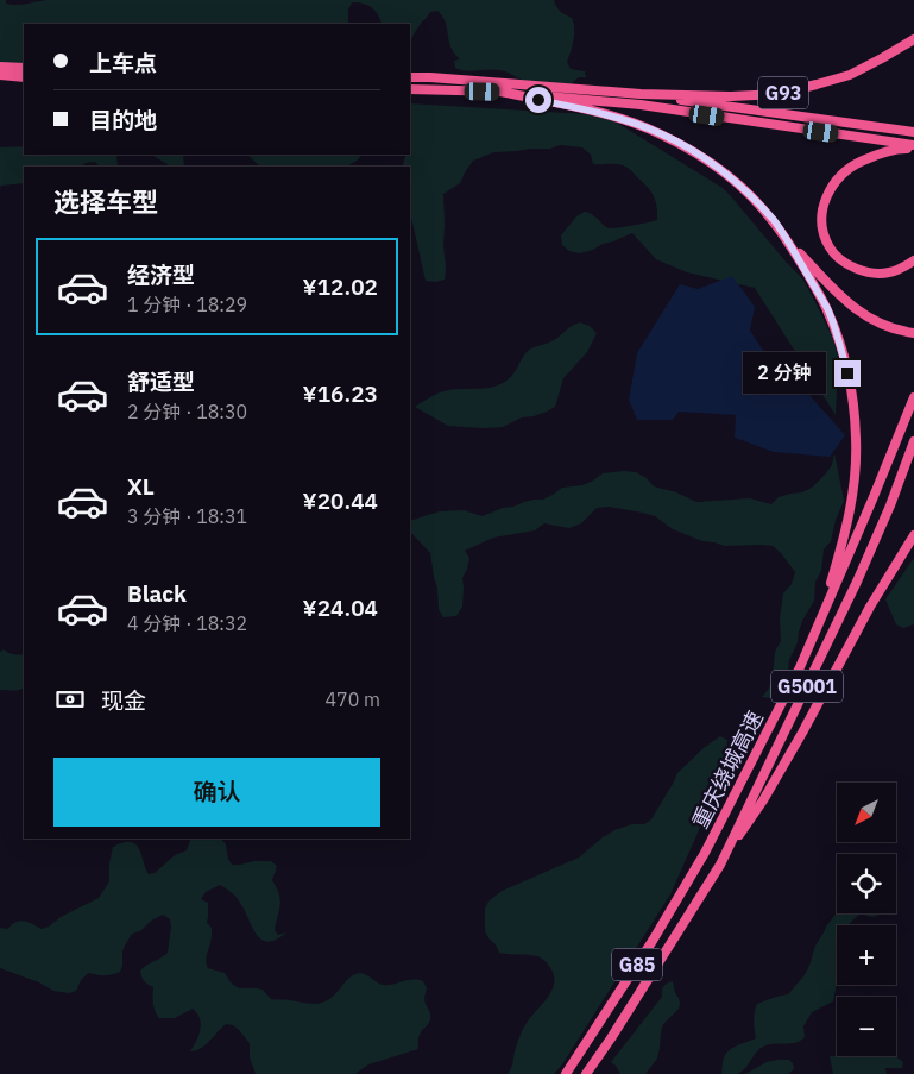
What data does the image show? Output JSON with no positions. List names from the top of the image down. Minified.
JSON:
{"streets":{"highway":["G93","G5001","重庆绕城高速","G85"]},"crossings":[["重庆绕城高速","G85"]],"north":"bottom left","page":{"banner":["上车点","目的地"],"heading":"选择车型","list":[{"name":"经济型","note":"1 分钟 · 18:29","value":"¥12.02"},{"name":"舒适型","note":"2 分钟 · 18:30","value":"¥16.23"},{"name":"XL","note":"3 分钟 · 18:31","value":"¥20.44"},{"name":"Black","note":"4 分钟 · 18:32","value":"¥24.04"}],"bubble":"2 分钟","pay":["现金","470 m"],"buttons":"确认","map_buttons":["+","−"]}}
